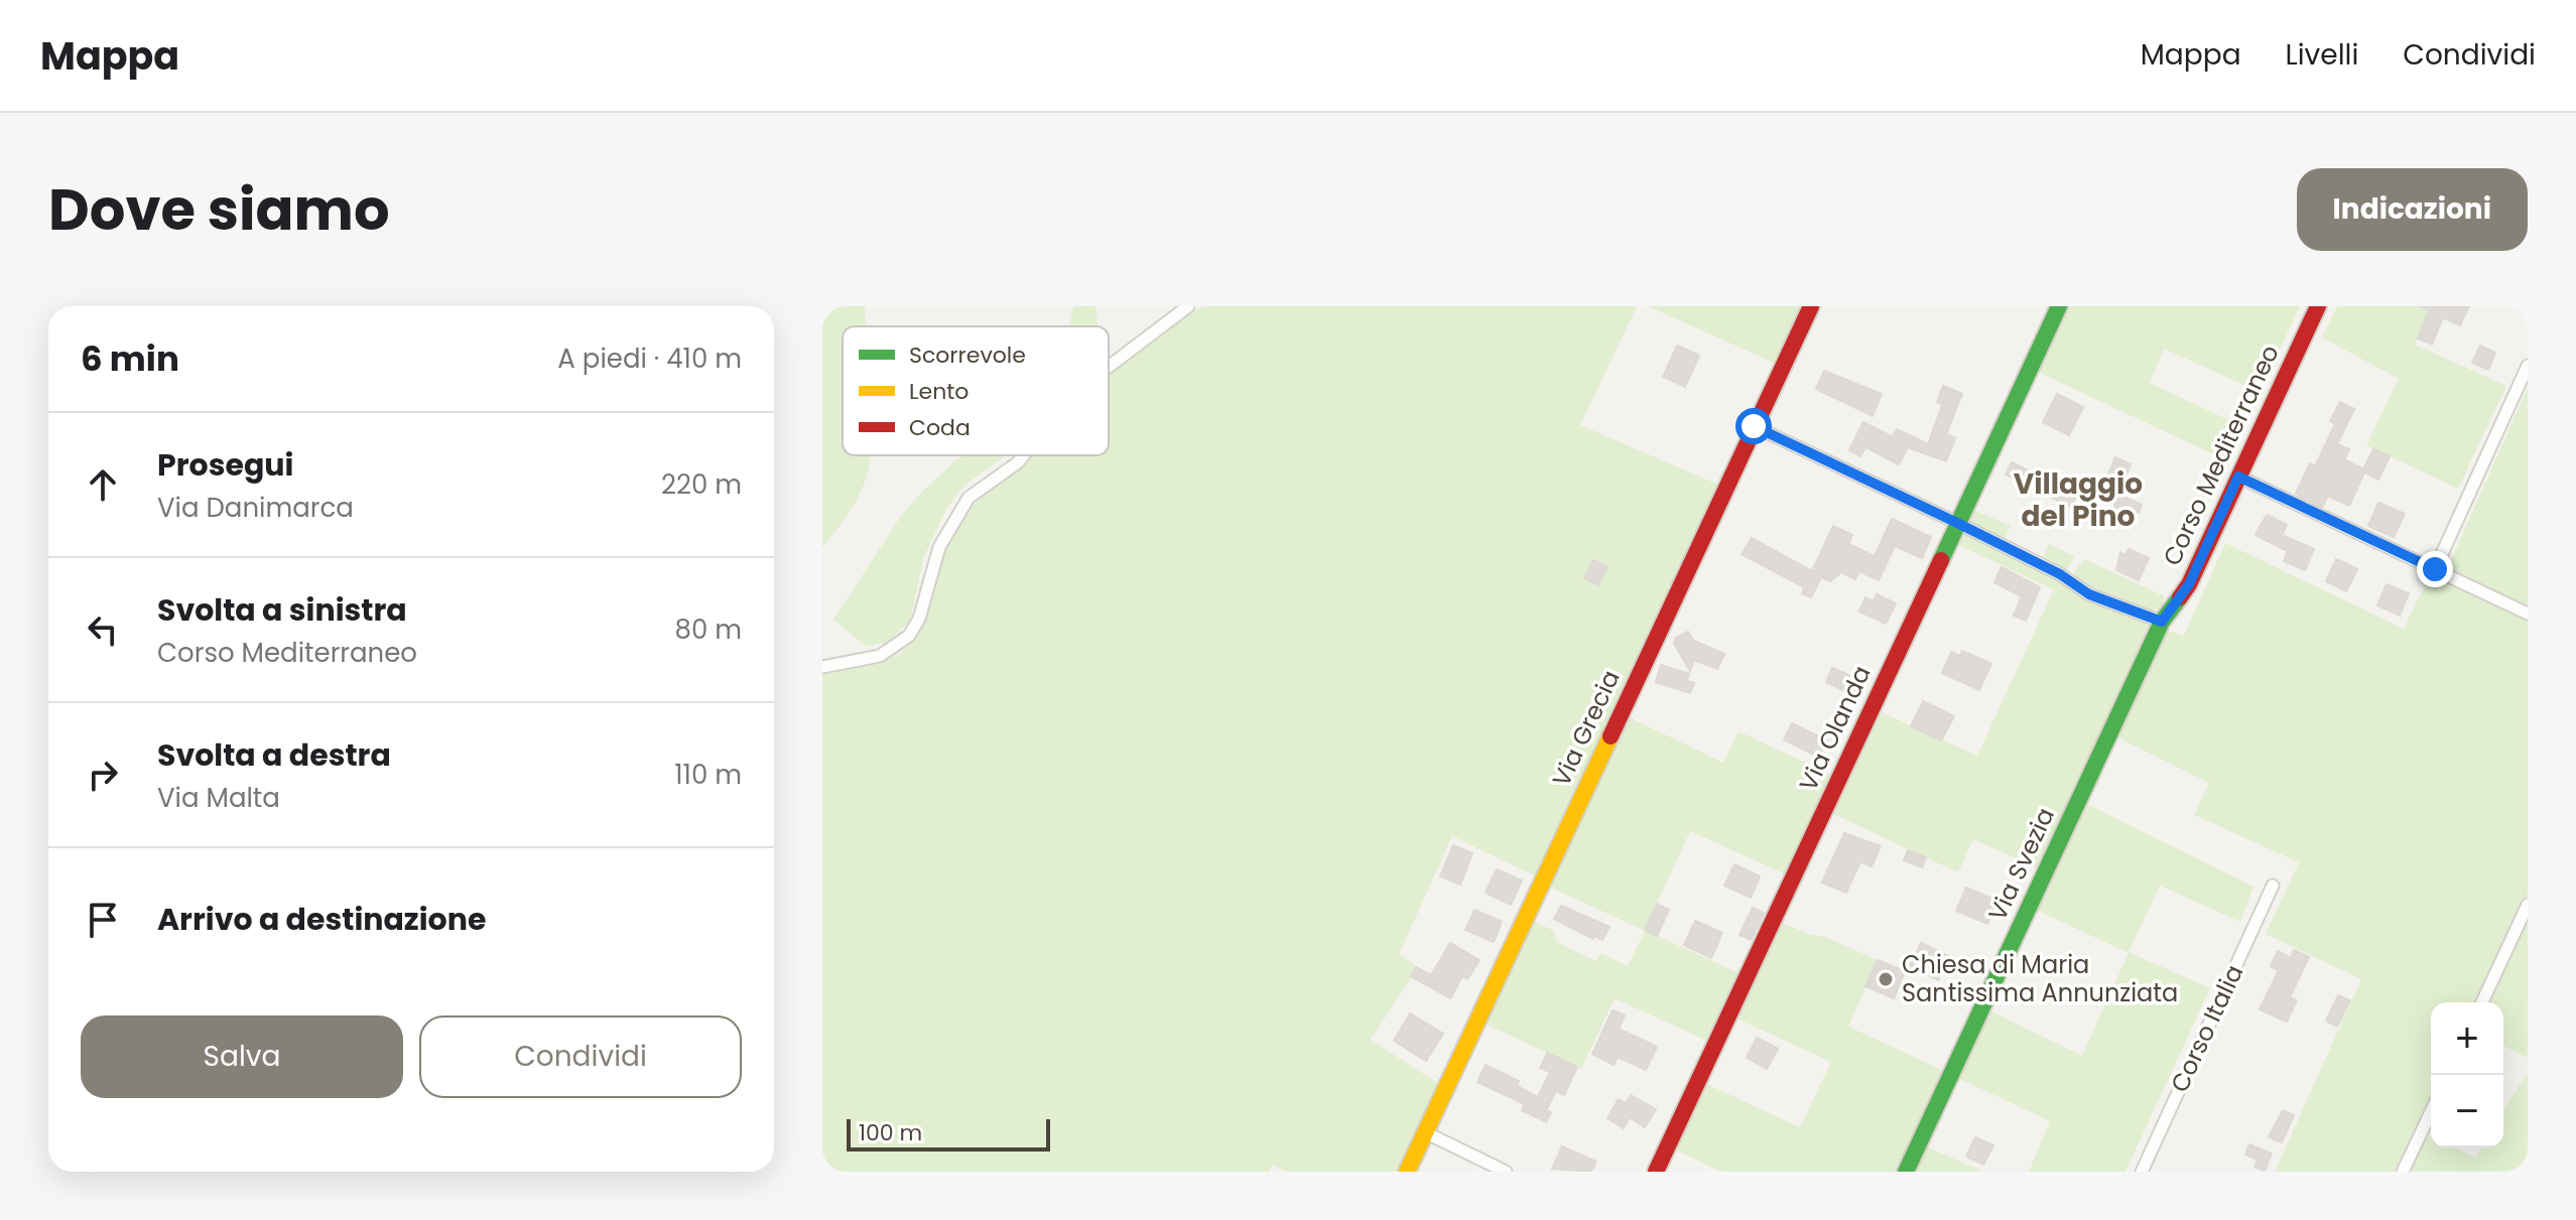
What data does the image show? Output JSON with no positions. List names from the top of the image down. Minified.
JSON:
{"streets":{"street":["Corso Mediterraneo","Via Grecia","Via Olanda","Via Svezia","Corso Italia"]},"crossings":[["Corso Mediterraneo","Via Svezia"]],"districts":["Villaggio del Pino"],"places":["Chiesa di Maria Santissima Annunziata"],"legend":["Scorrevole","Lento","Coda"],"scale_bar":"100 m","page":{"header":"Mappa","nav":["Mappa","Livelli","Condividi"],"title":"Dove siamo","buttons":["Indicazioni",["Salva","Condividi"]],"heading":["6 min","A piedi · 410 m"],"list":[["Prosegui","Via Danimarca","220 m"],["Svolta a sinistra","Corso Mediterraneo","80 m"],["Svolta a destra","Via Malta","110 m"],"Arrivo a destinazione"],"map_buttons":["+","−"],"scale":"100 m"}}
